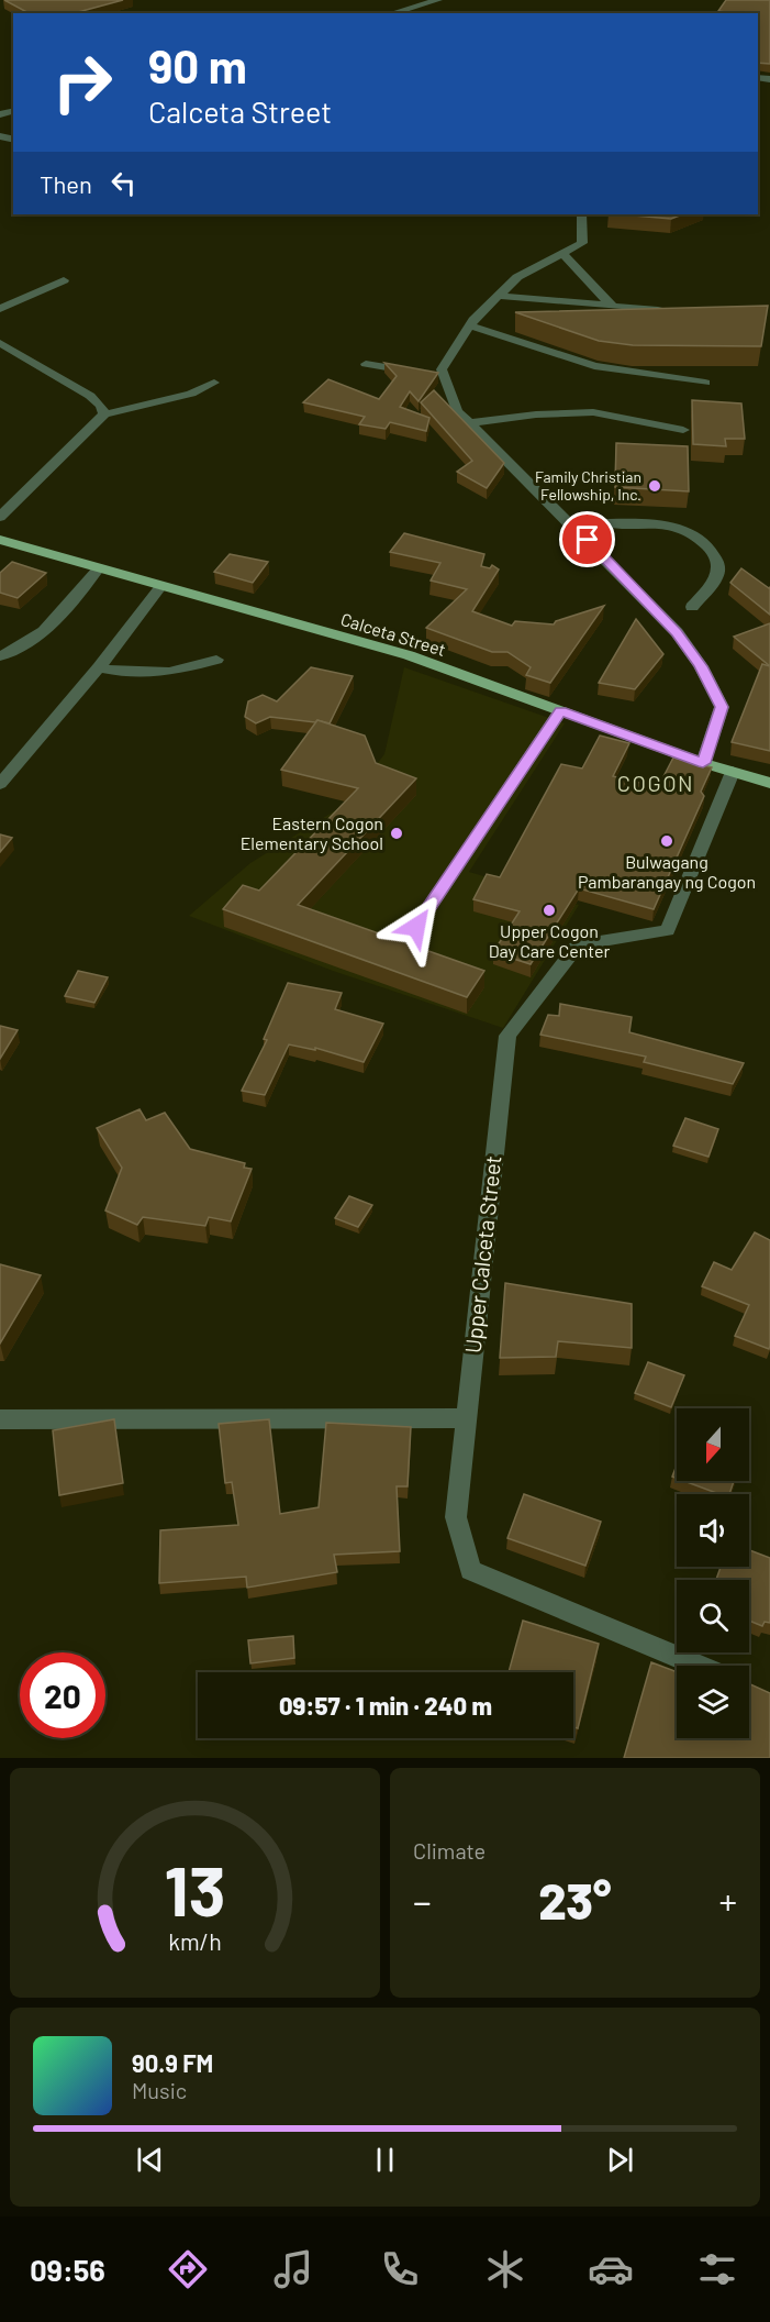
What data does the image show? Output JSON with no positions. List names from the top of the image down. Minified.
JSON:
{"streets":{"main road":["Calceta Street"],"street":["Upper Calceta Street"]},"crossings":[["Calceta Street","Upper Calceta Street"]],"districts":["COGON"],"places":["Family Christian Fellowship, Inc.","Eastern Cogon Elementary School","Bulwagang Pambarangay ng Cogon","Upper Cogon Day Care Center"],"north":"bottom","page":{"turn":["90 m","Calceta Street"],"then":"Then","limit":"20","trip":"09:57 · 1 min · 240 m","tile":"Climate","heat":["−","23°","+"],"song":["90.9 FM","Music"],"tabs":"09:56","gauge":["13","km/h"]}}
